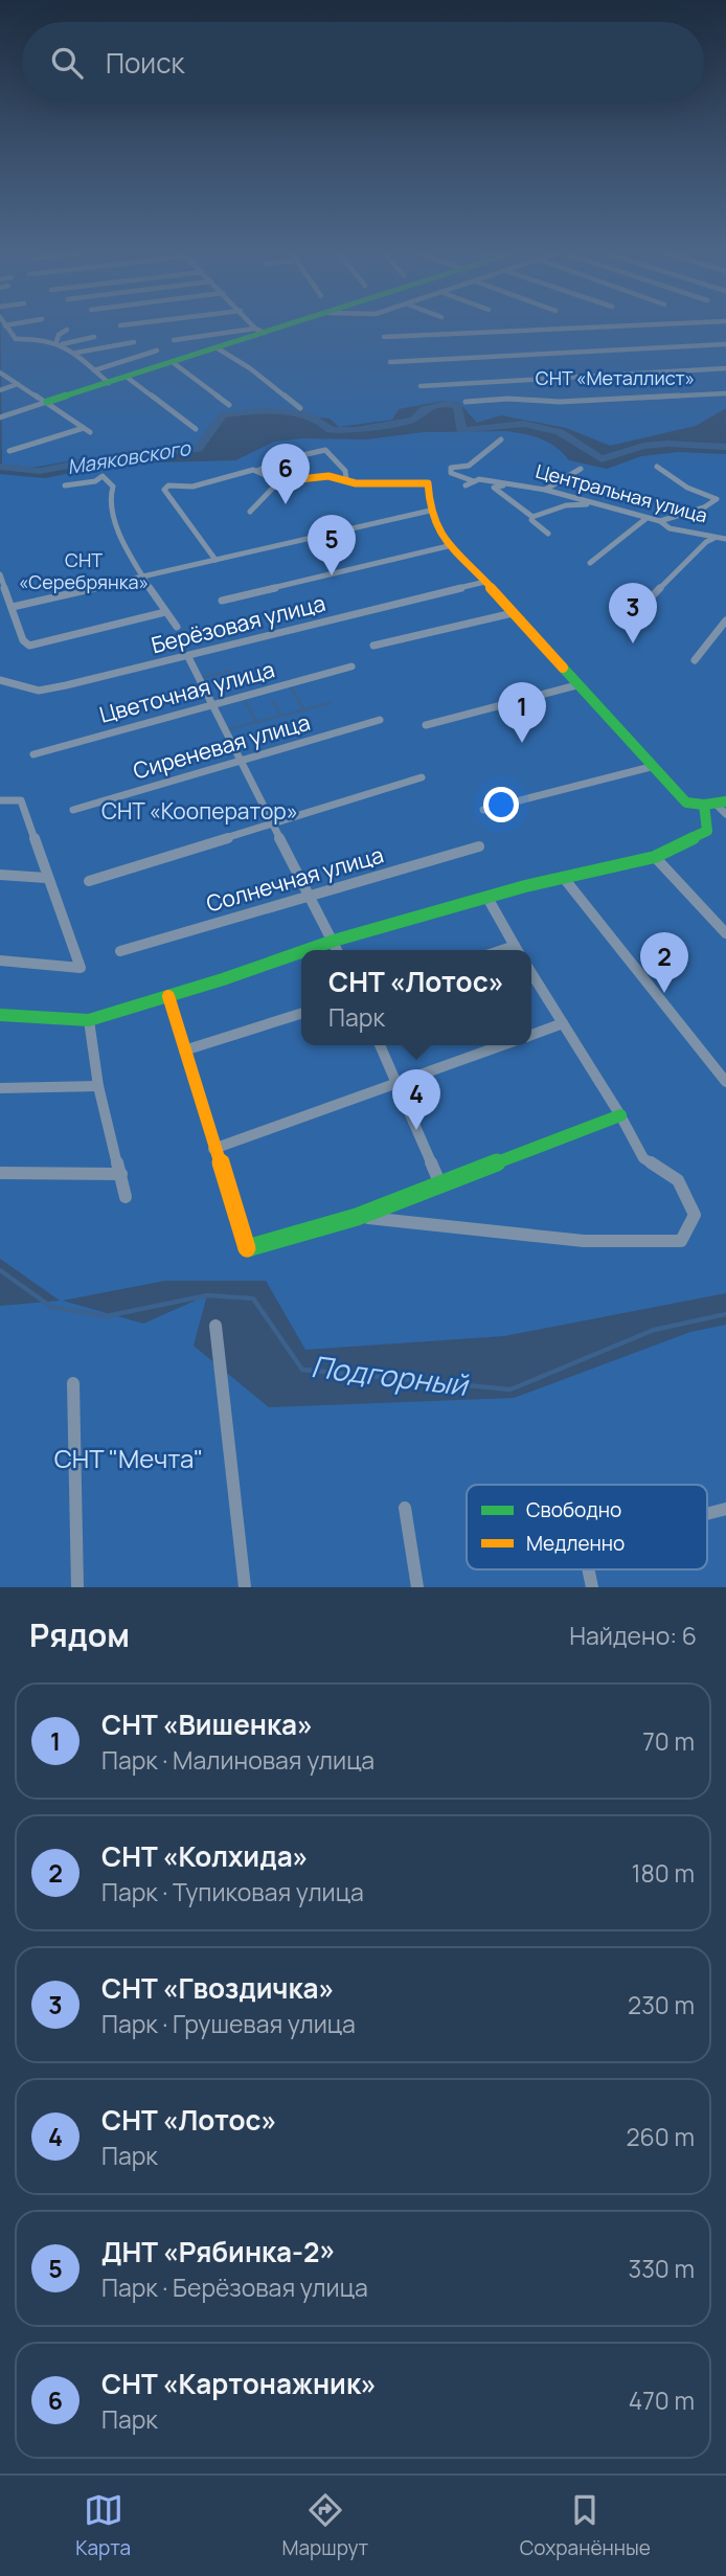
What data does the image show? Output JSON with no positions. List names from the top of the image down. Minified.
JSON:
{"streets":{"street":["Центральная улица","Берёзовая улица","Цветочная улица","Сиреневая улица","Солнечная улица"]},"water":["Маяковского","Подгорный"],"parks":["СНТ «Металлист»","СНТ «Серебрянка»","СНТ «Кооператор»","СНТ \"Мечта\""],"legend":["Свободно","Медленно"],"page":{"search":"Поиск","pins":["6","5","3","1","2","4"],"popup":["СНТ «Лотос»","Парк"],"heading":["Рядом","Найдено: 6"],"list":[{"mark":"1","name":"СНТ «Вишенка»","note":"Парк · Малиновая улица","value":"70 m"},{"mark":"2","name":"СНТ «Колхида»","note":"Парк · Тупиковая улица","value":"180 m"},{"mark":"3","name":"СНТ «Гвоздичка»","note":"Парк · Грушевая улица","value":"230 m"},{"mark":"4","name":"СНТ «Лотос»","note":"Парк","value":"260 m"},{"mark":"5","name":"ДНТ «Рябинка-2»","note":"Парк · Берёзовая улица","value":"330 m"},{"mark":"6","name":"СНТ «Картонажник»","note":"Парк","value":"470 m"}],"nav":["Карта","Маршрут","Сохранённые"]}}
